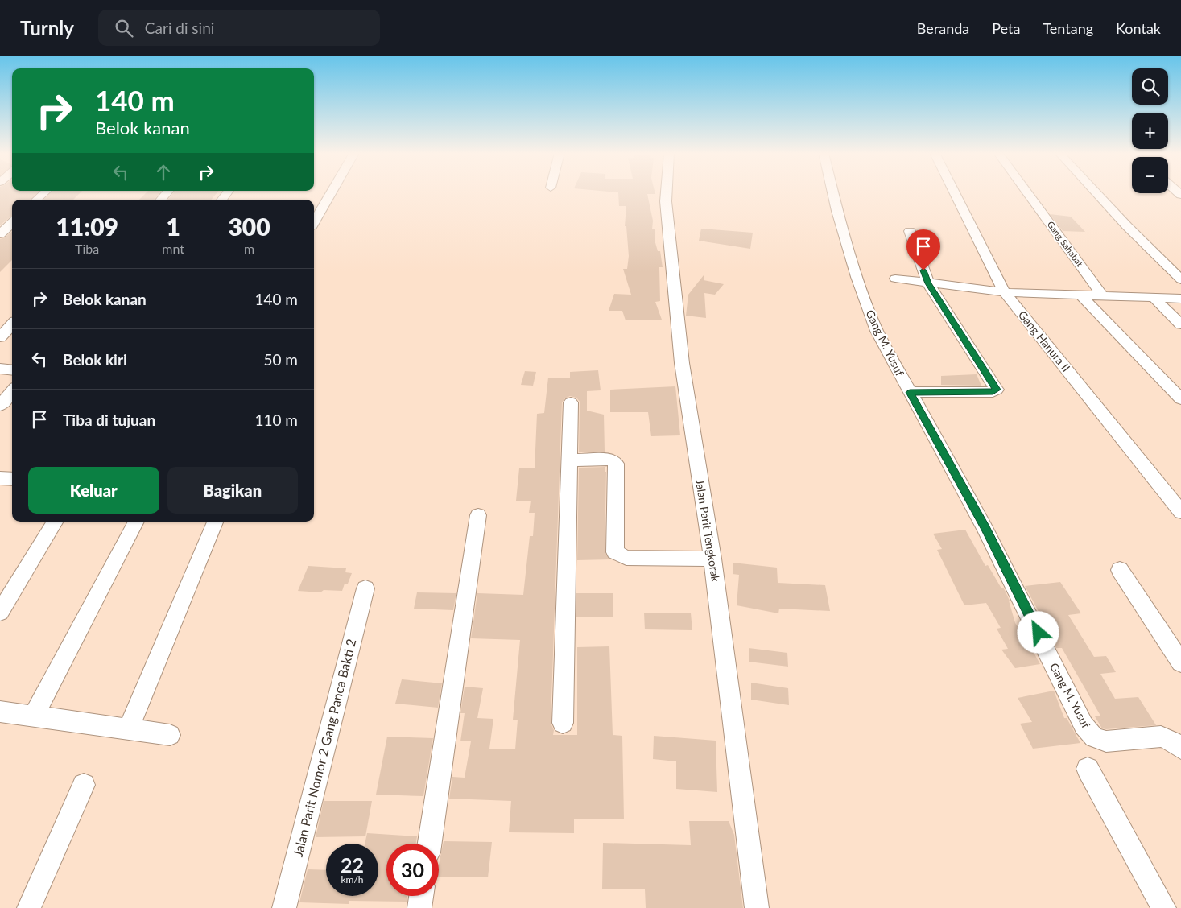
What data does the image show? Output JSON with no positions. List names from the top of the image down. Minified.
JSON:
{"streets":{"street":["Gang Sahabat","Gang Hanura II","Gang M. Yusuf","Jalan Parit Tengkorak","Jalan Parit Nomor 2 Gang Panca Bakti 2"]},"page":{"header":"Turnly","search":"Cari di sini","nav":["Beranda","Peta","Tentang","Kontak"],"map_buttons":["+","−"],"turn":["140 m","Belok kanan"],"eta":["11:09","Tiba","1","mnt","300","m"],"list":[{"name":"Belok kanan","value":"140 m"},{"name":"Belok kiri","value":"50 m"},{"name":"Tiba di tujuan","value":"110 m"}],"buttons":["Keluar","Bagikan"],"speed":"22 km/h","limit":"30"}}
